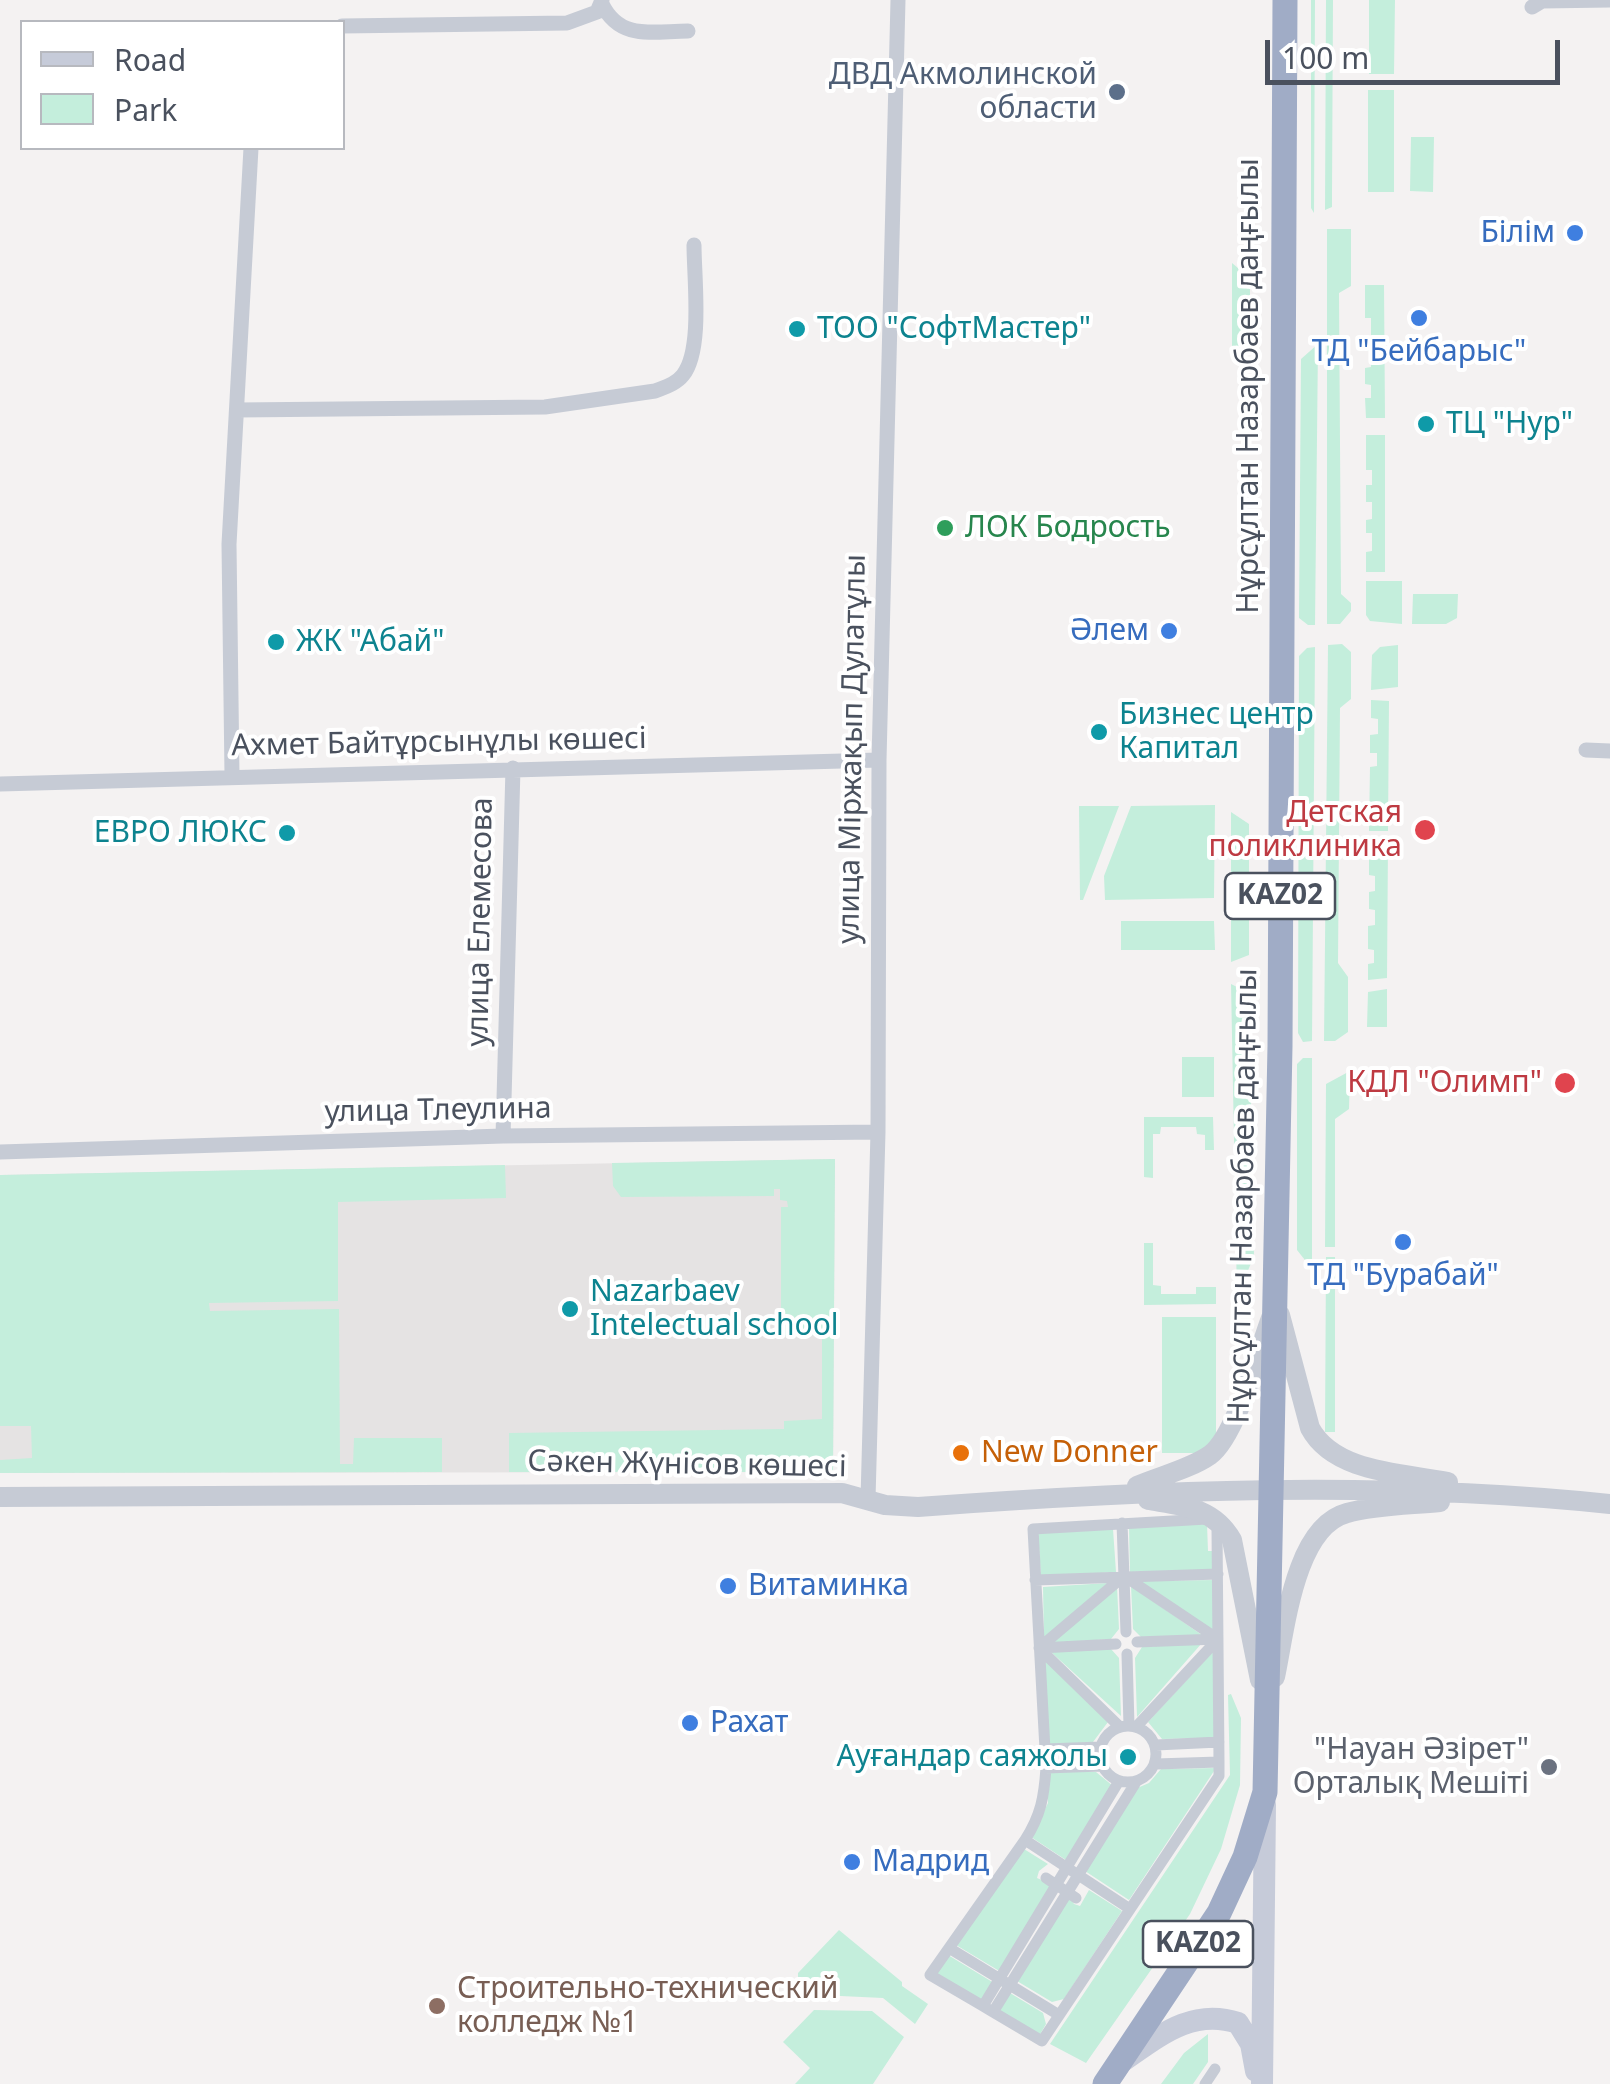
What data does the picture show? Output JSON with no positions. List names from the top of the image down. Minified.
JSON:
{"streets":{"highway":["Нұрсұлтан Назарбаев даңғылы","KАZ02"],"street":["Ахмет Байтұрсынұлы көшесі","улица Міржақып Дулатұлы","улица Елемесова","улица Тлеулина","Сәкен Жүнісов көшесі"]},"crossings":[["Нұрсұлтан Назарбаев даңғылы","KАZ02"],["Нұрсұлтан Назарбаев даңғылы","Сәкен Жүнісов көшесі"],["Ахмет Байтұрсынұлы көшесі","улица Міржақып Дулатұлы"],["Ахмет Байтұрсынұлы көшесі","улица Елемесова"],["улица Міржақып Дулатұлы","улица Тлеулина"],["улица Міржақып Дулатұлы","Сәкен Жүнісов көшесі"],["улица Елемесова","улица Тлеулина"]],"places":["ДВД Акмолинской области","Білім","ТД \"Бейбарыс\"","ТОО \"СофтМастер\"","ТЦ \"Нур\"","ЛОК Бодрость","Әлем","ЖК \"Абай\"","Бизнес центр Капитал","Детская поликлиника","ЕВРО ЛЮКС","КДЛ \"Олимп\"","ТД \"Бурабай\"","Nazarbaev Intelectual school","New Donner","Витаминка","Рахат","Ауғандар саяжолы","\"Науан Әзірет\" Орталық Мешіті","Мадрид","Строительно-технический колледж №1"],"legend":["Road","Park"],"scale_bar":"100 m"}
